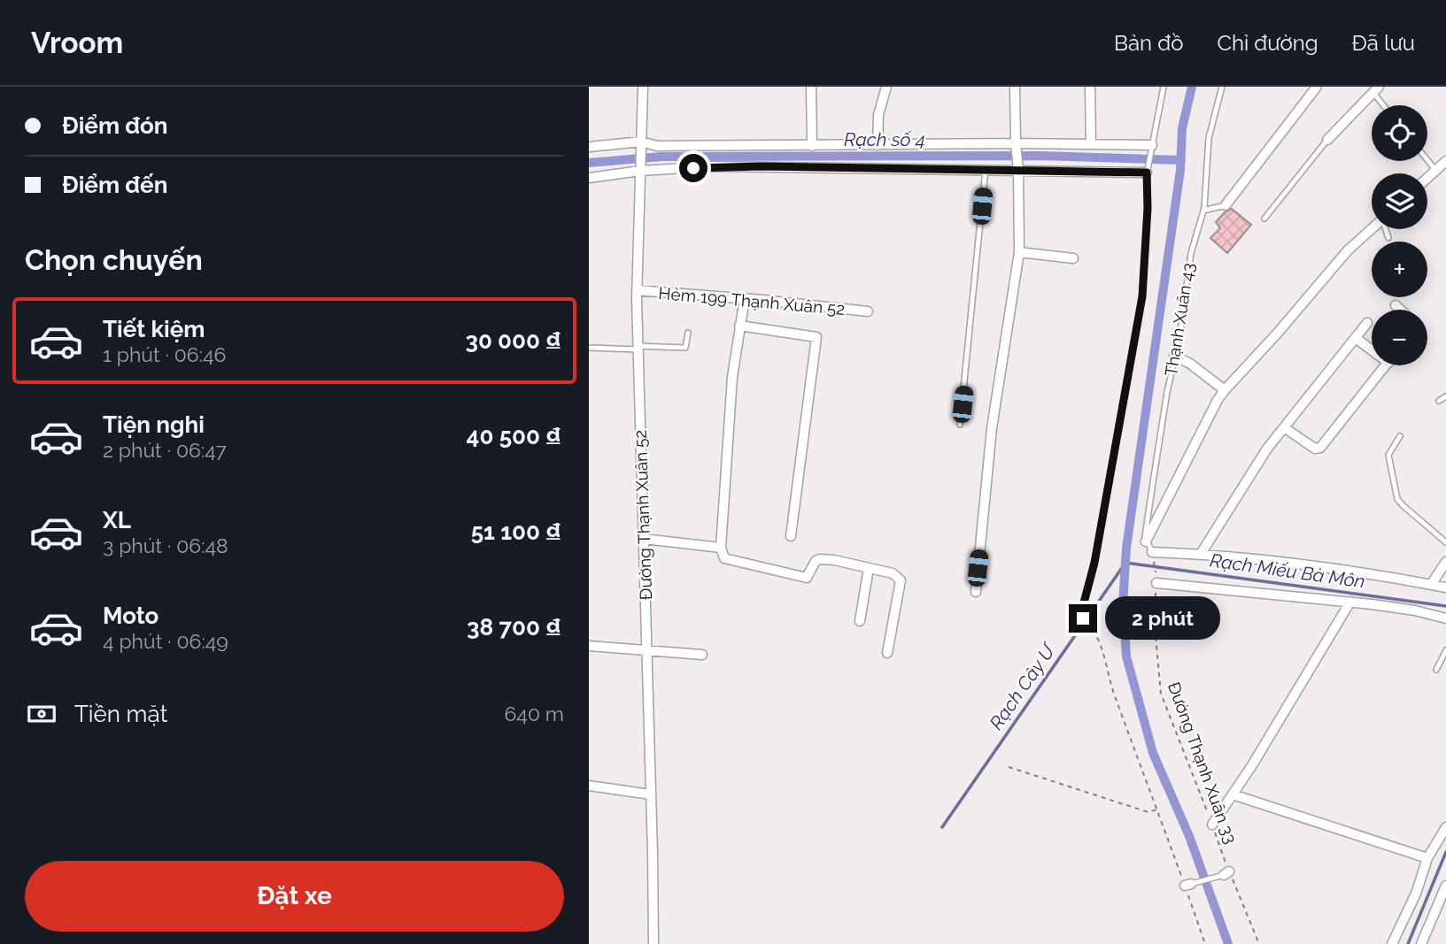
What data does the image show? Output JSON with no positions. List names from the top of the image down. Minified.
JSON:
{"streets":{"street":["Hẻm 199 Thạnh Xuân 52","Đường Thạnh Xuân 52"],"lane":["Thạnh Xuân 43"],"path":["Đường Thạnh Xuân 33"]},"crossings":[["Hẻm 199 Thạnh Xuân 52","Đường Thạnh Xuân 52"]],"water":["Rạch số 4","Rạch Miếu Bà Môn","Rạch Cây Ư"],"page":{"header":"Vroom","nav":["Bản đồ","Chỉ đường","Đã lưu"],"banner":["Điểm đón","Điểm đến"],"map_buttons":["+","−"],"heading":"Chọn chuyến","list":[{"name":"Tiết kiệm","note":"1 phút · 06:46","value":"30 000 ₫"},{"name":"Tiện nghi","note":"2 phút · 06:47","value":"40 500 ₫"},{"name":"XL","note":"3 phút · 06:48","value":"51 100 ₫"},{"name":"Moto","note":"4 phút · 06:49","value":"38 700 ₫"}],"bubble":"2 phút","pay":["Tiền mặt","640 m"],"buttons":"Đặt xe"}}
